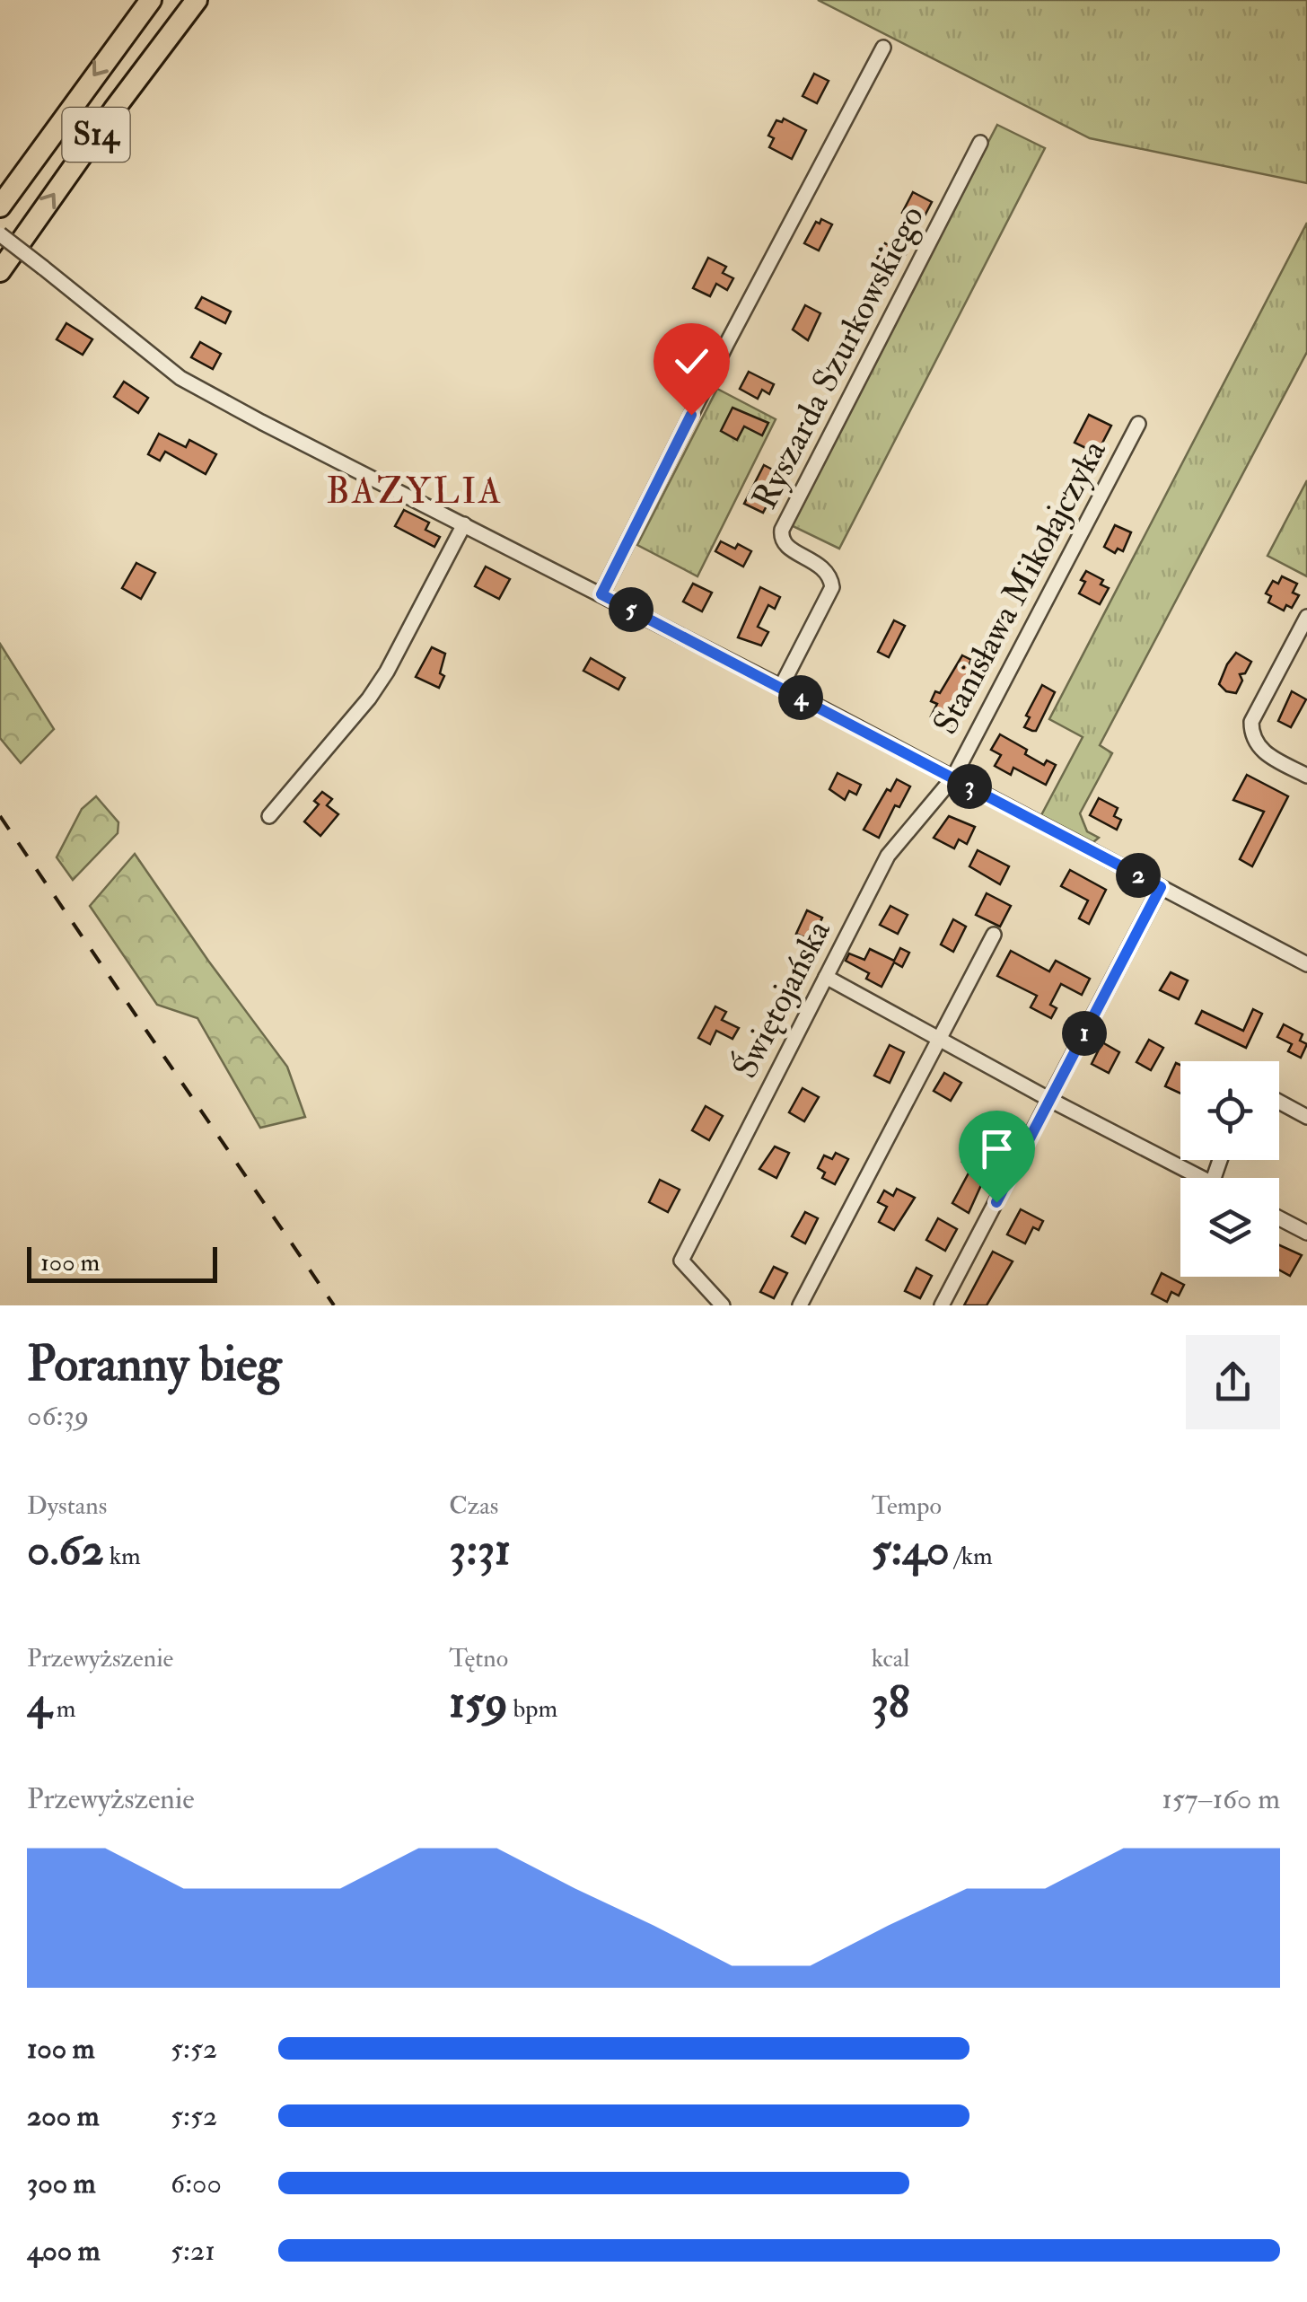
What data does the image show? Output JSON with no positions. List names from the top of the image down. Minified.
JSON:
{"streets":{"highway":["S14"],"street":["Ryszarda Szurkowskiego","Stanisława Mikołajczyka","Świętojańska"]},"crossings":[["Stanisława Mikołajczyka","Świętojańska"]],"districts":["BAZYLIA"],"scale_bar":"100 m","page":{"pins":["5","4","3","2","1"],"scale":"100 m","heading":["Poranny bieg","06:39"],"stats":[["Dystans","0.62 km"],["Czas","3:31"],["Tempo","5:40 /km"],["Przewyższenie","4 m"],["Tętno","159 bpm"],["kcal","38"]],"chart":["Przewyższenie","157–160 m"],"list":[{"name":"100 m","note":"5:52"},{"name":"200 m","note":"5:52"},{"name":"300 m","note":"6:00"},{"name":"400 m","note":"5:21"}]}}
